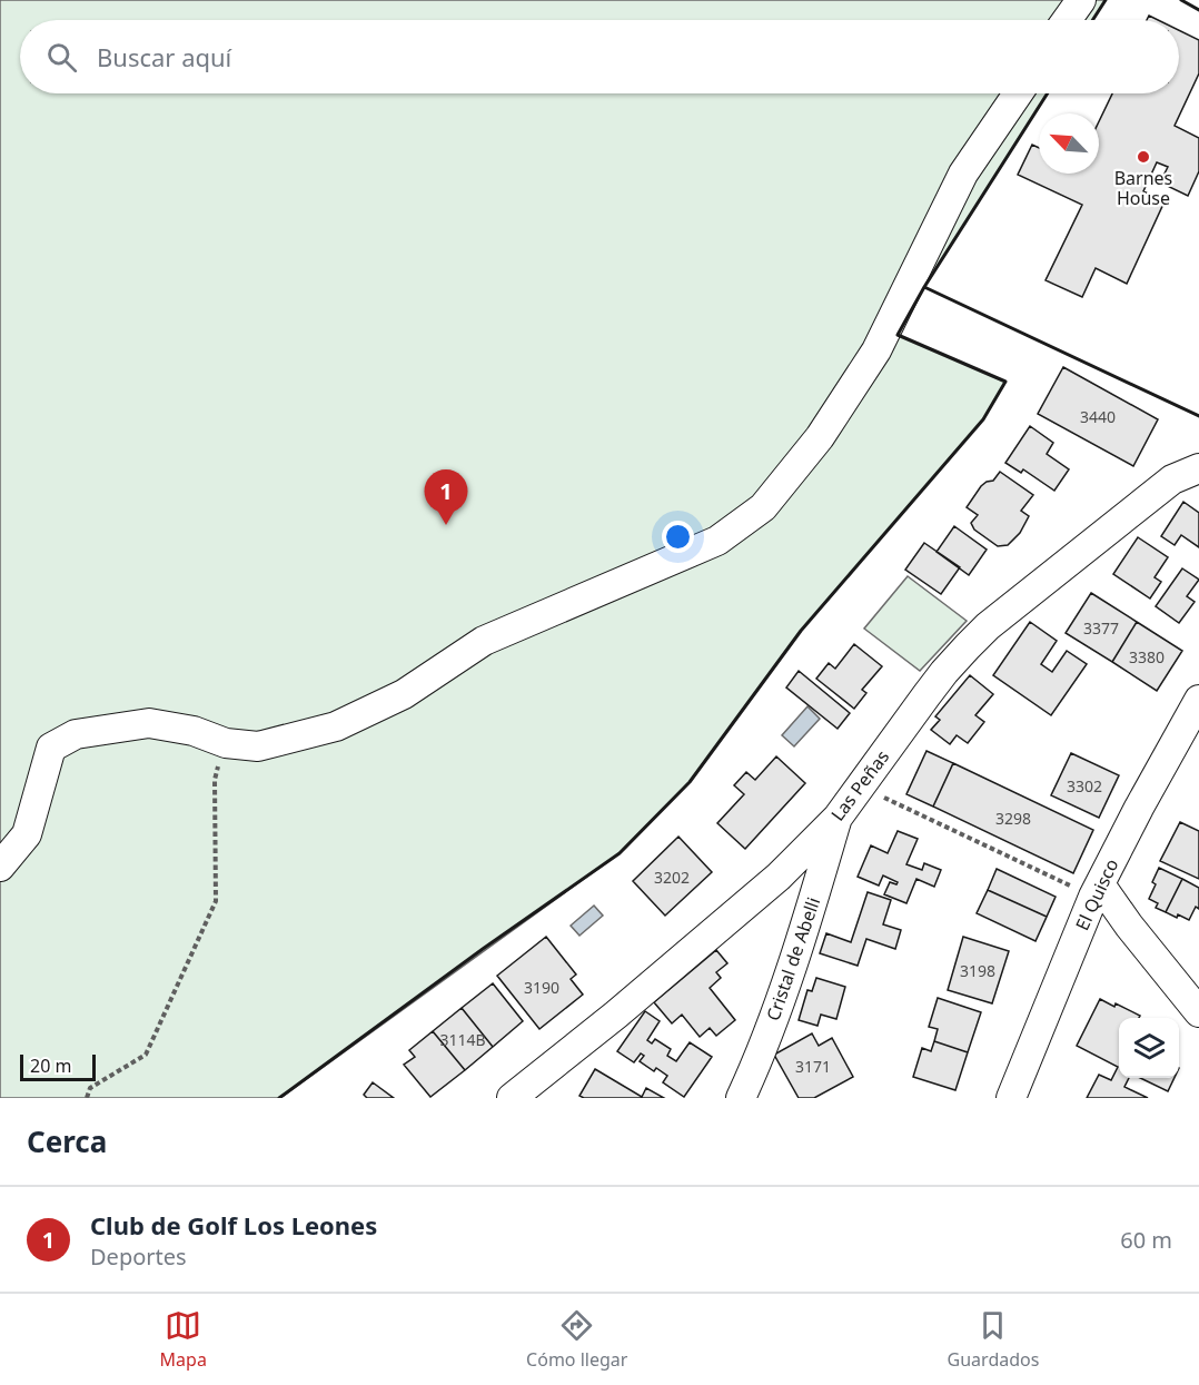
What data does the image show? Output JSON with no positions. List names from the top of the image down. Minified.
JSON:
{"streets":{"street":["Las Peñas","El Quisco","Cristal de Abelli"]},"crossings":[["Las Peñas","Cristal de Abelli"]],"places":["Barnes House"],"house_numbers":["3440","3377","3380","3302","3298","3202","3198","3190","3114B","3171"],"scale_bar":"20 m","north":"top left","page":{"search":"Buscar aquí","pins":"1","scale":"20 m","heading":"Cerca","list":[{"mark":"1","name":"Club de Golf Los Leones","note":"Deportes","value":"60 m"}],"nav":["Mapa","Cómo llegar","Guardados"]}}
